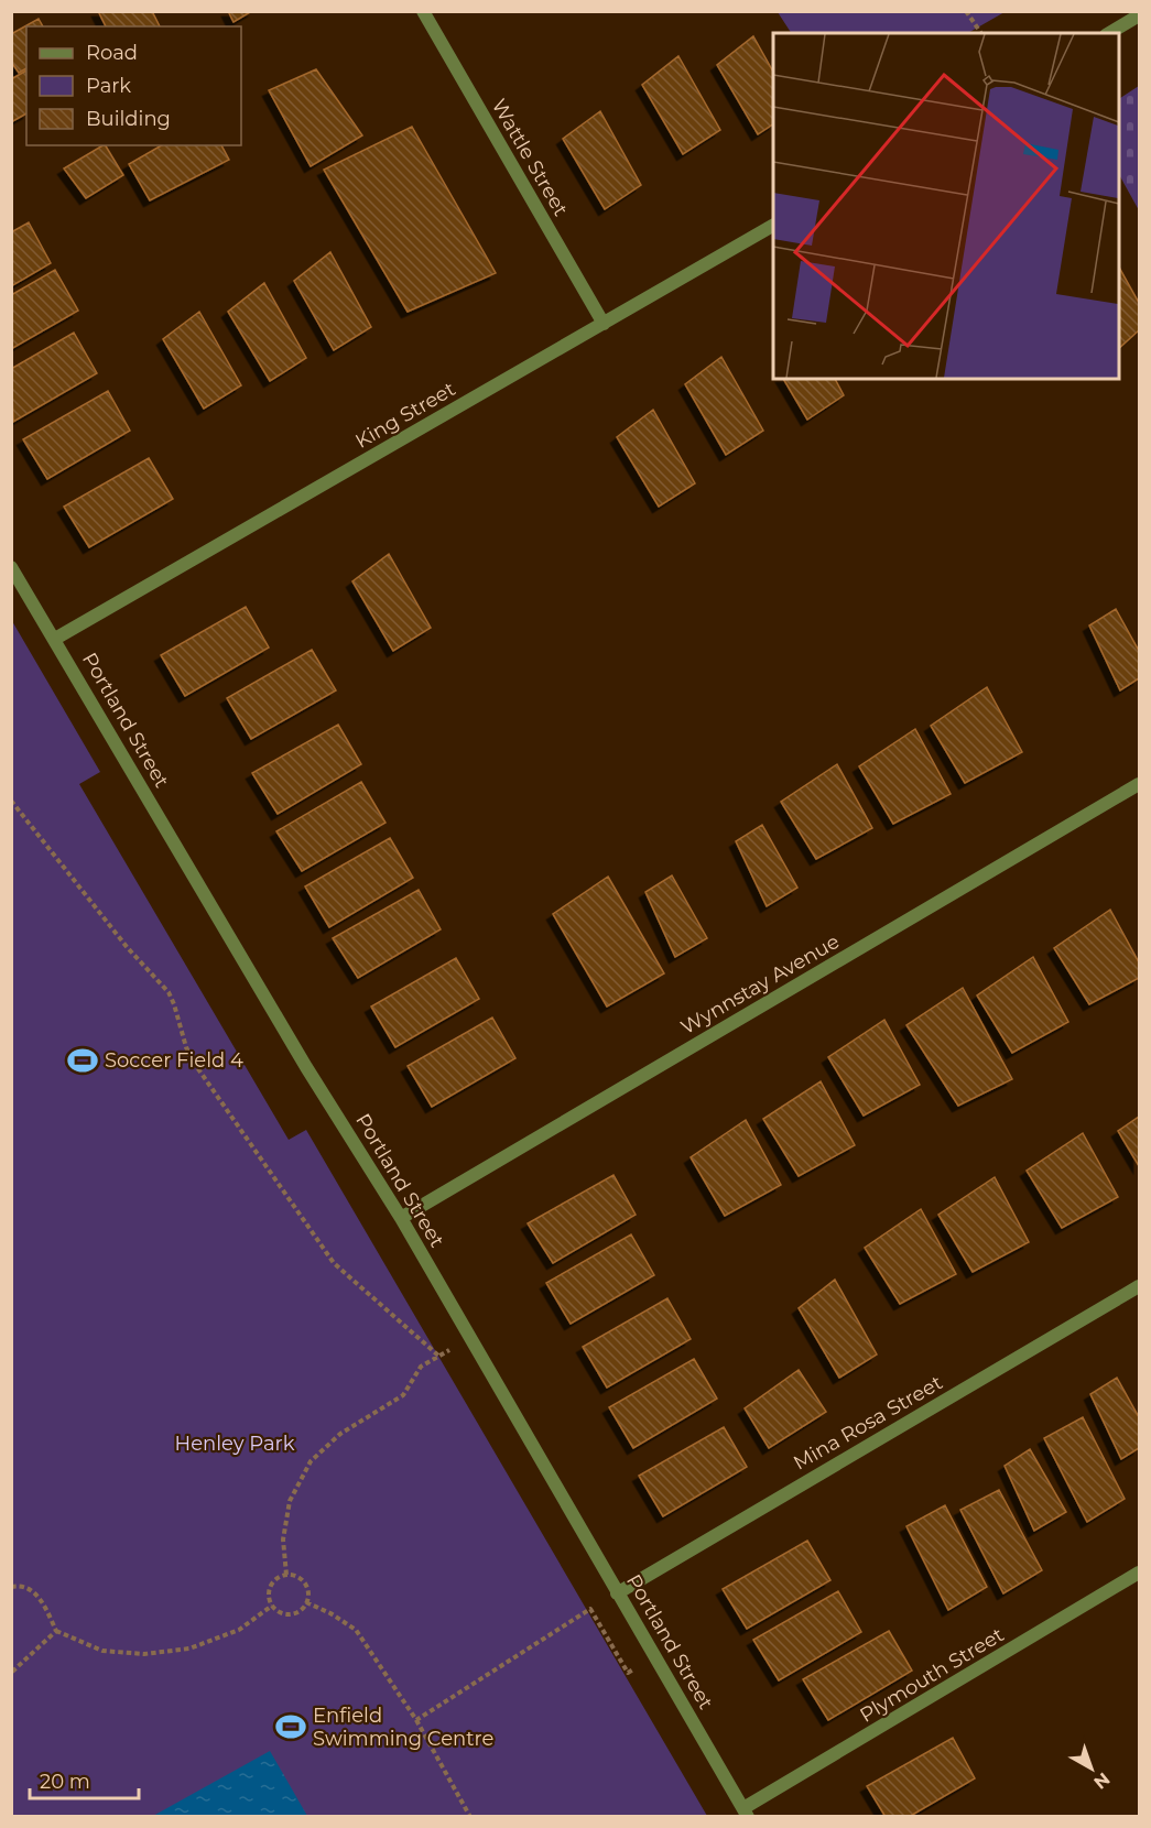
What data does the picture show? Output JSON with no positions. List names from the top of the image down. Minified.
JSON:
{"streets":{"street":["Wattle Street","King Street","Portland Street","Wynnstay Avenue","Mina Rosa Street","Plymouth Street"]},"crossings":[["Wattle Street","King Street"],["King Street","Portland Street"],["Portland Street","Wynnstay Avenue"],["Portland Street","Mina Rosa Street"],["Portland Street","Plymouth Street"]],"parks":["Henley Park"],"places":{"sports":["Soccer Field 4","Enfield Swimming Centre"]},"legend":["Road","Park","Building"],"scale_bar":"20 m","north":"bottom right"}
